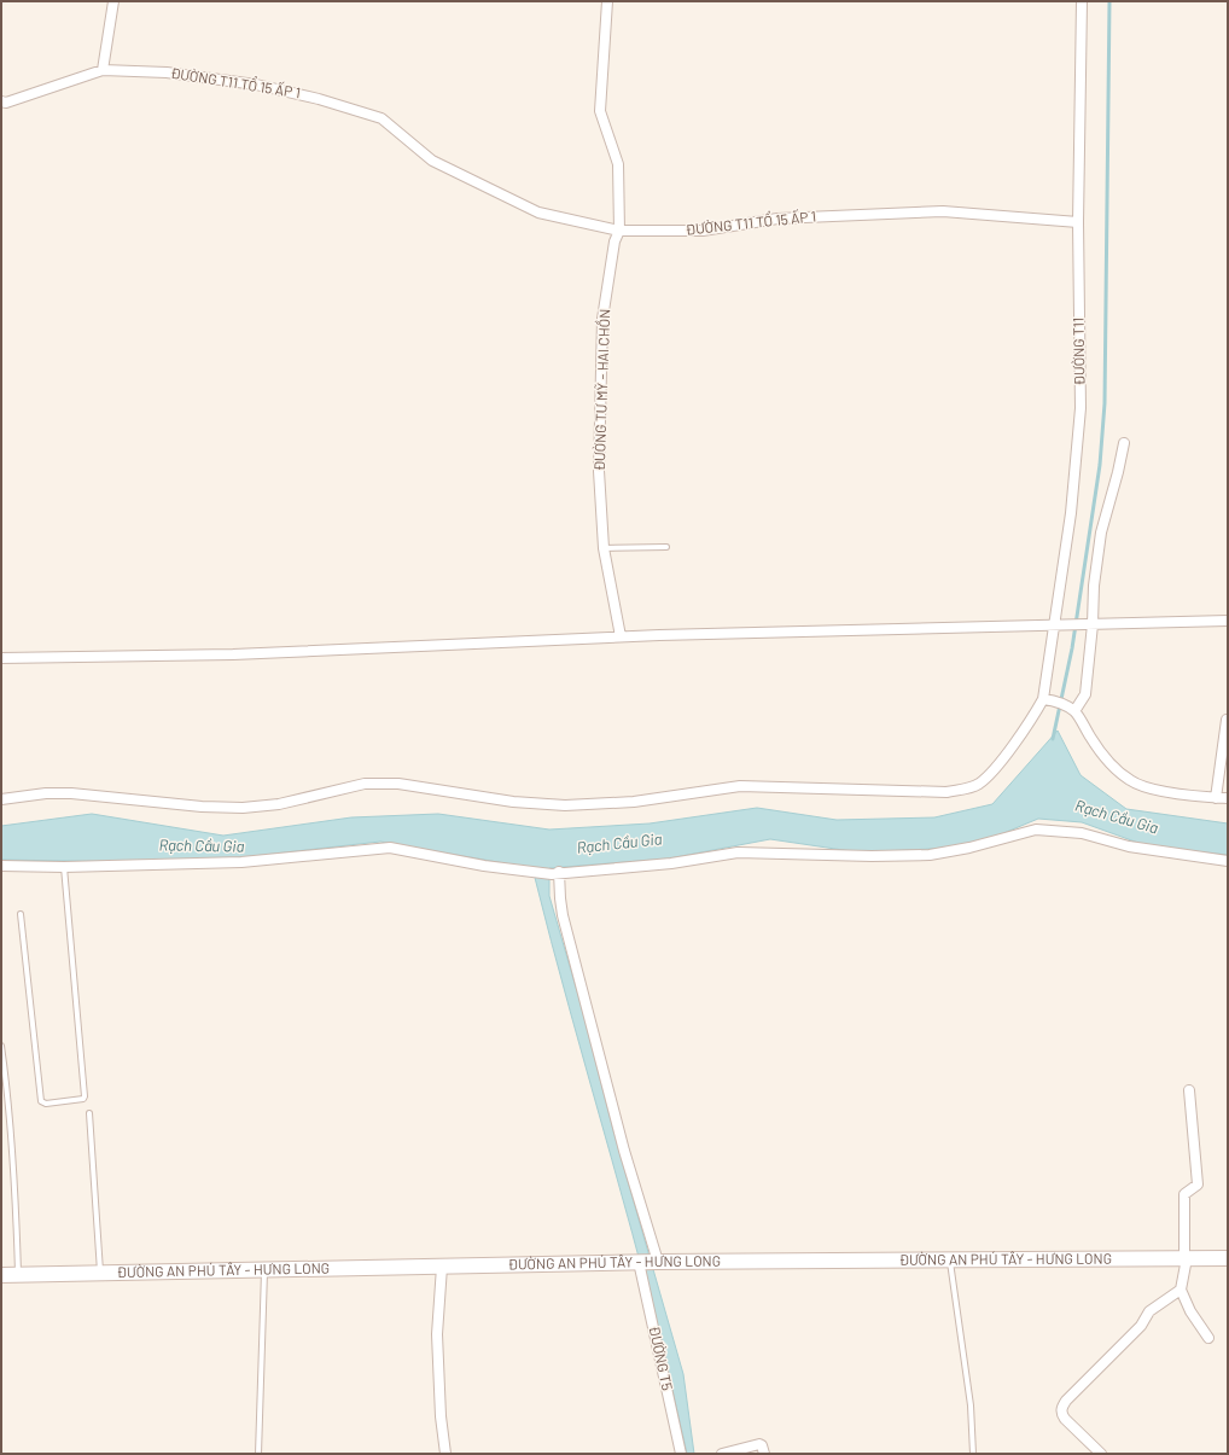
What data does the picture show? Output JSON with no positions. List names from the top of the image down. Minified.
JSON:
{"streets":{"street":["ĐƯỜNG T11 TỔ 15 ẤP 1","ĐƯỜNG T11","ĐƯỜNG TƯ MỸ - HAI CHỒN","ĐƯỜNG AN PHÚ TÂY - HƯNG LONG","ĐƯỜNG T5"]},"crossings":[["ĐƯỜNG T11 TỔ 15 ẤP 1","ĐƯỜNG T11"],["ĐƯỜNG T11 TỔ 15 ẤP 1","ĐƯỜNG TƯ MỸ - HAI CHỒN"],["ĐƯỜNG AN PHÚ TÂY - HƯNG LONG","ĐƯỜNG T5"]],"water":["Rạch Cầu Gia"]}
